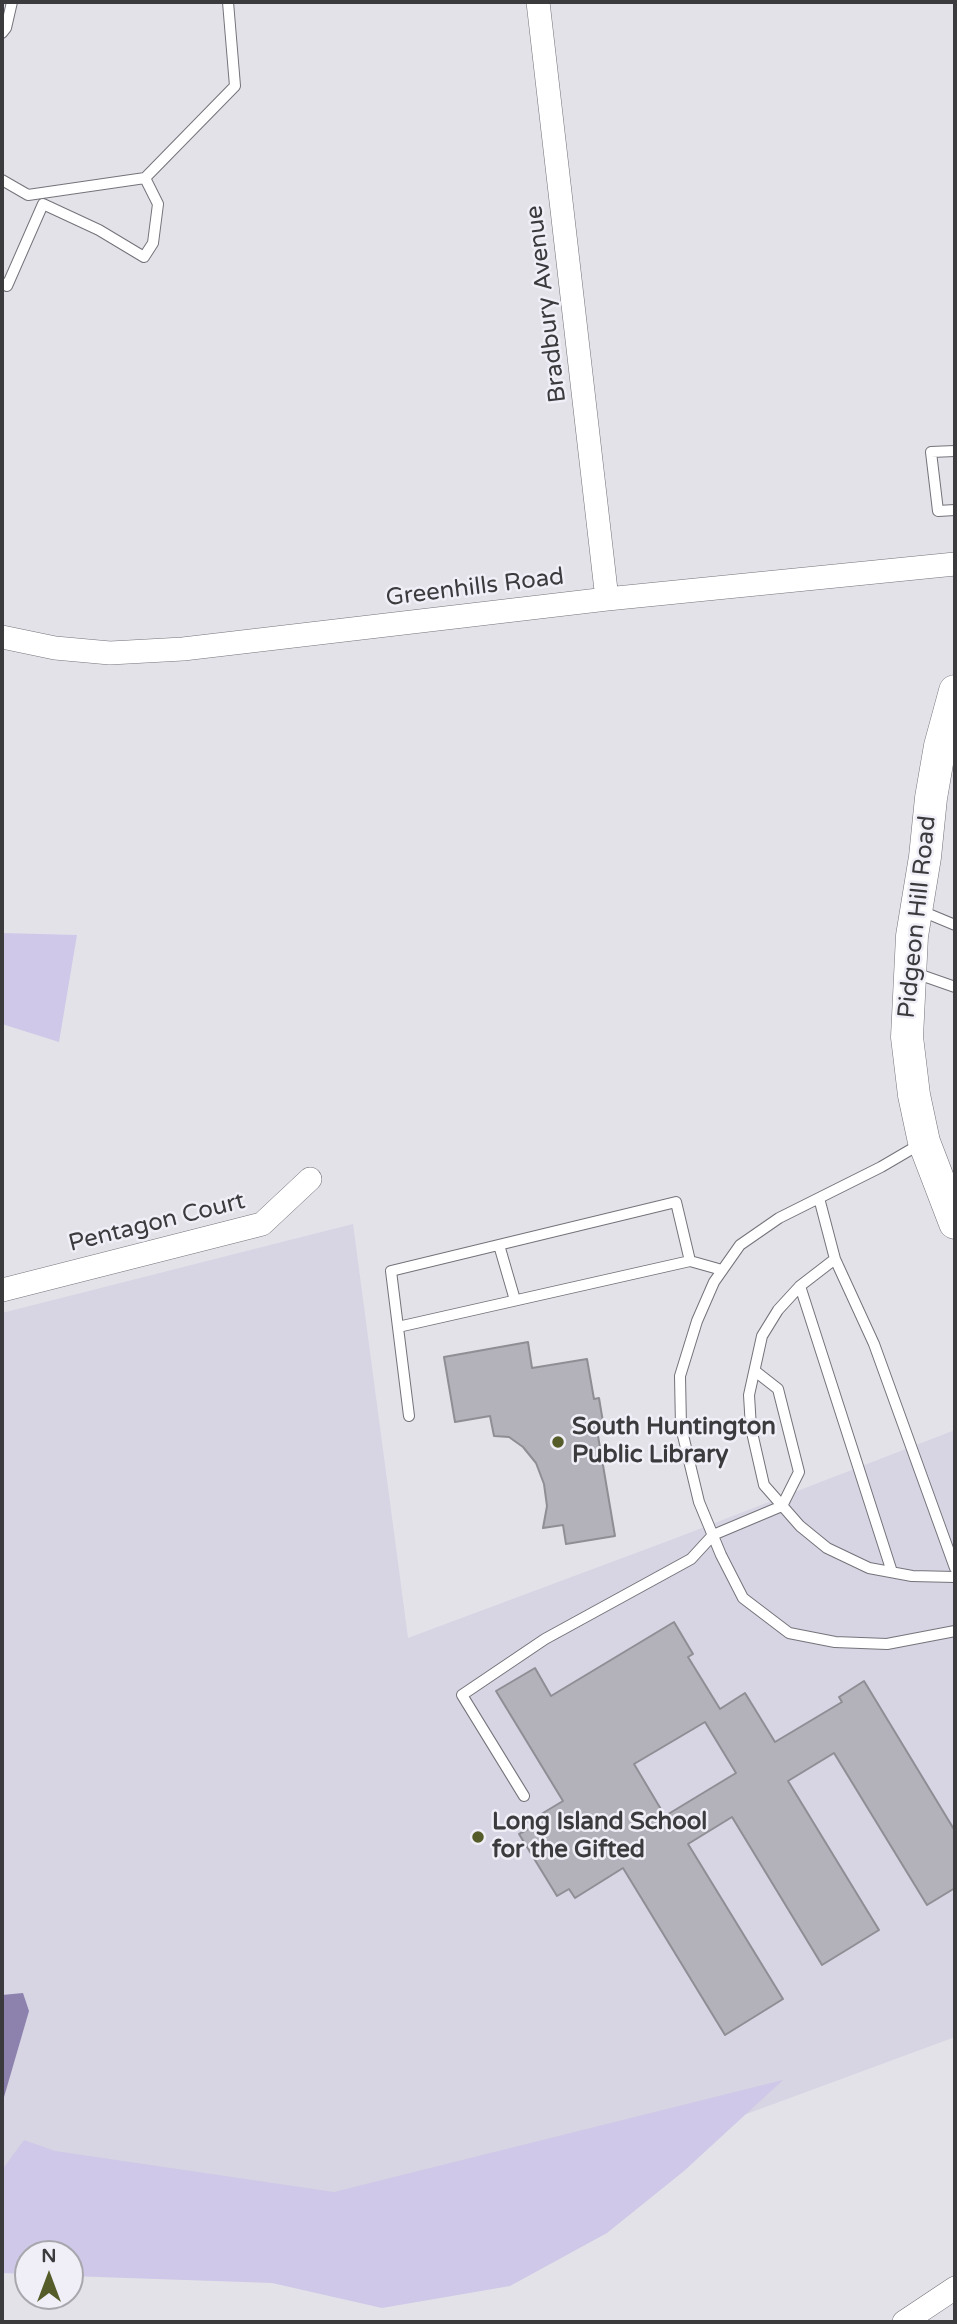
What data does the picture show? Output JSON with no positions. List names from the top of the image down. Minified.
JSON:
{"streets":{"street":["Bradbury Avenue","Greenhills Road","Pidgeon Hill Road","Pentagon Court"]},"crossings":[["Bradbury Avenue","Greenhills Road"]],"places":["South Huntington Public Library","Long Island School for the Gifted"],"north":"top"}
